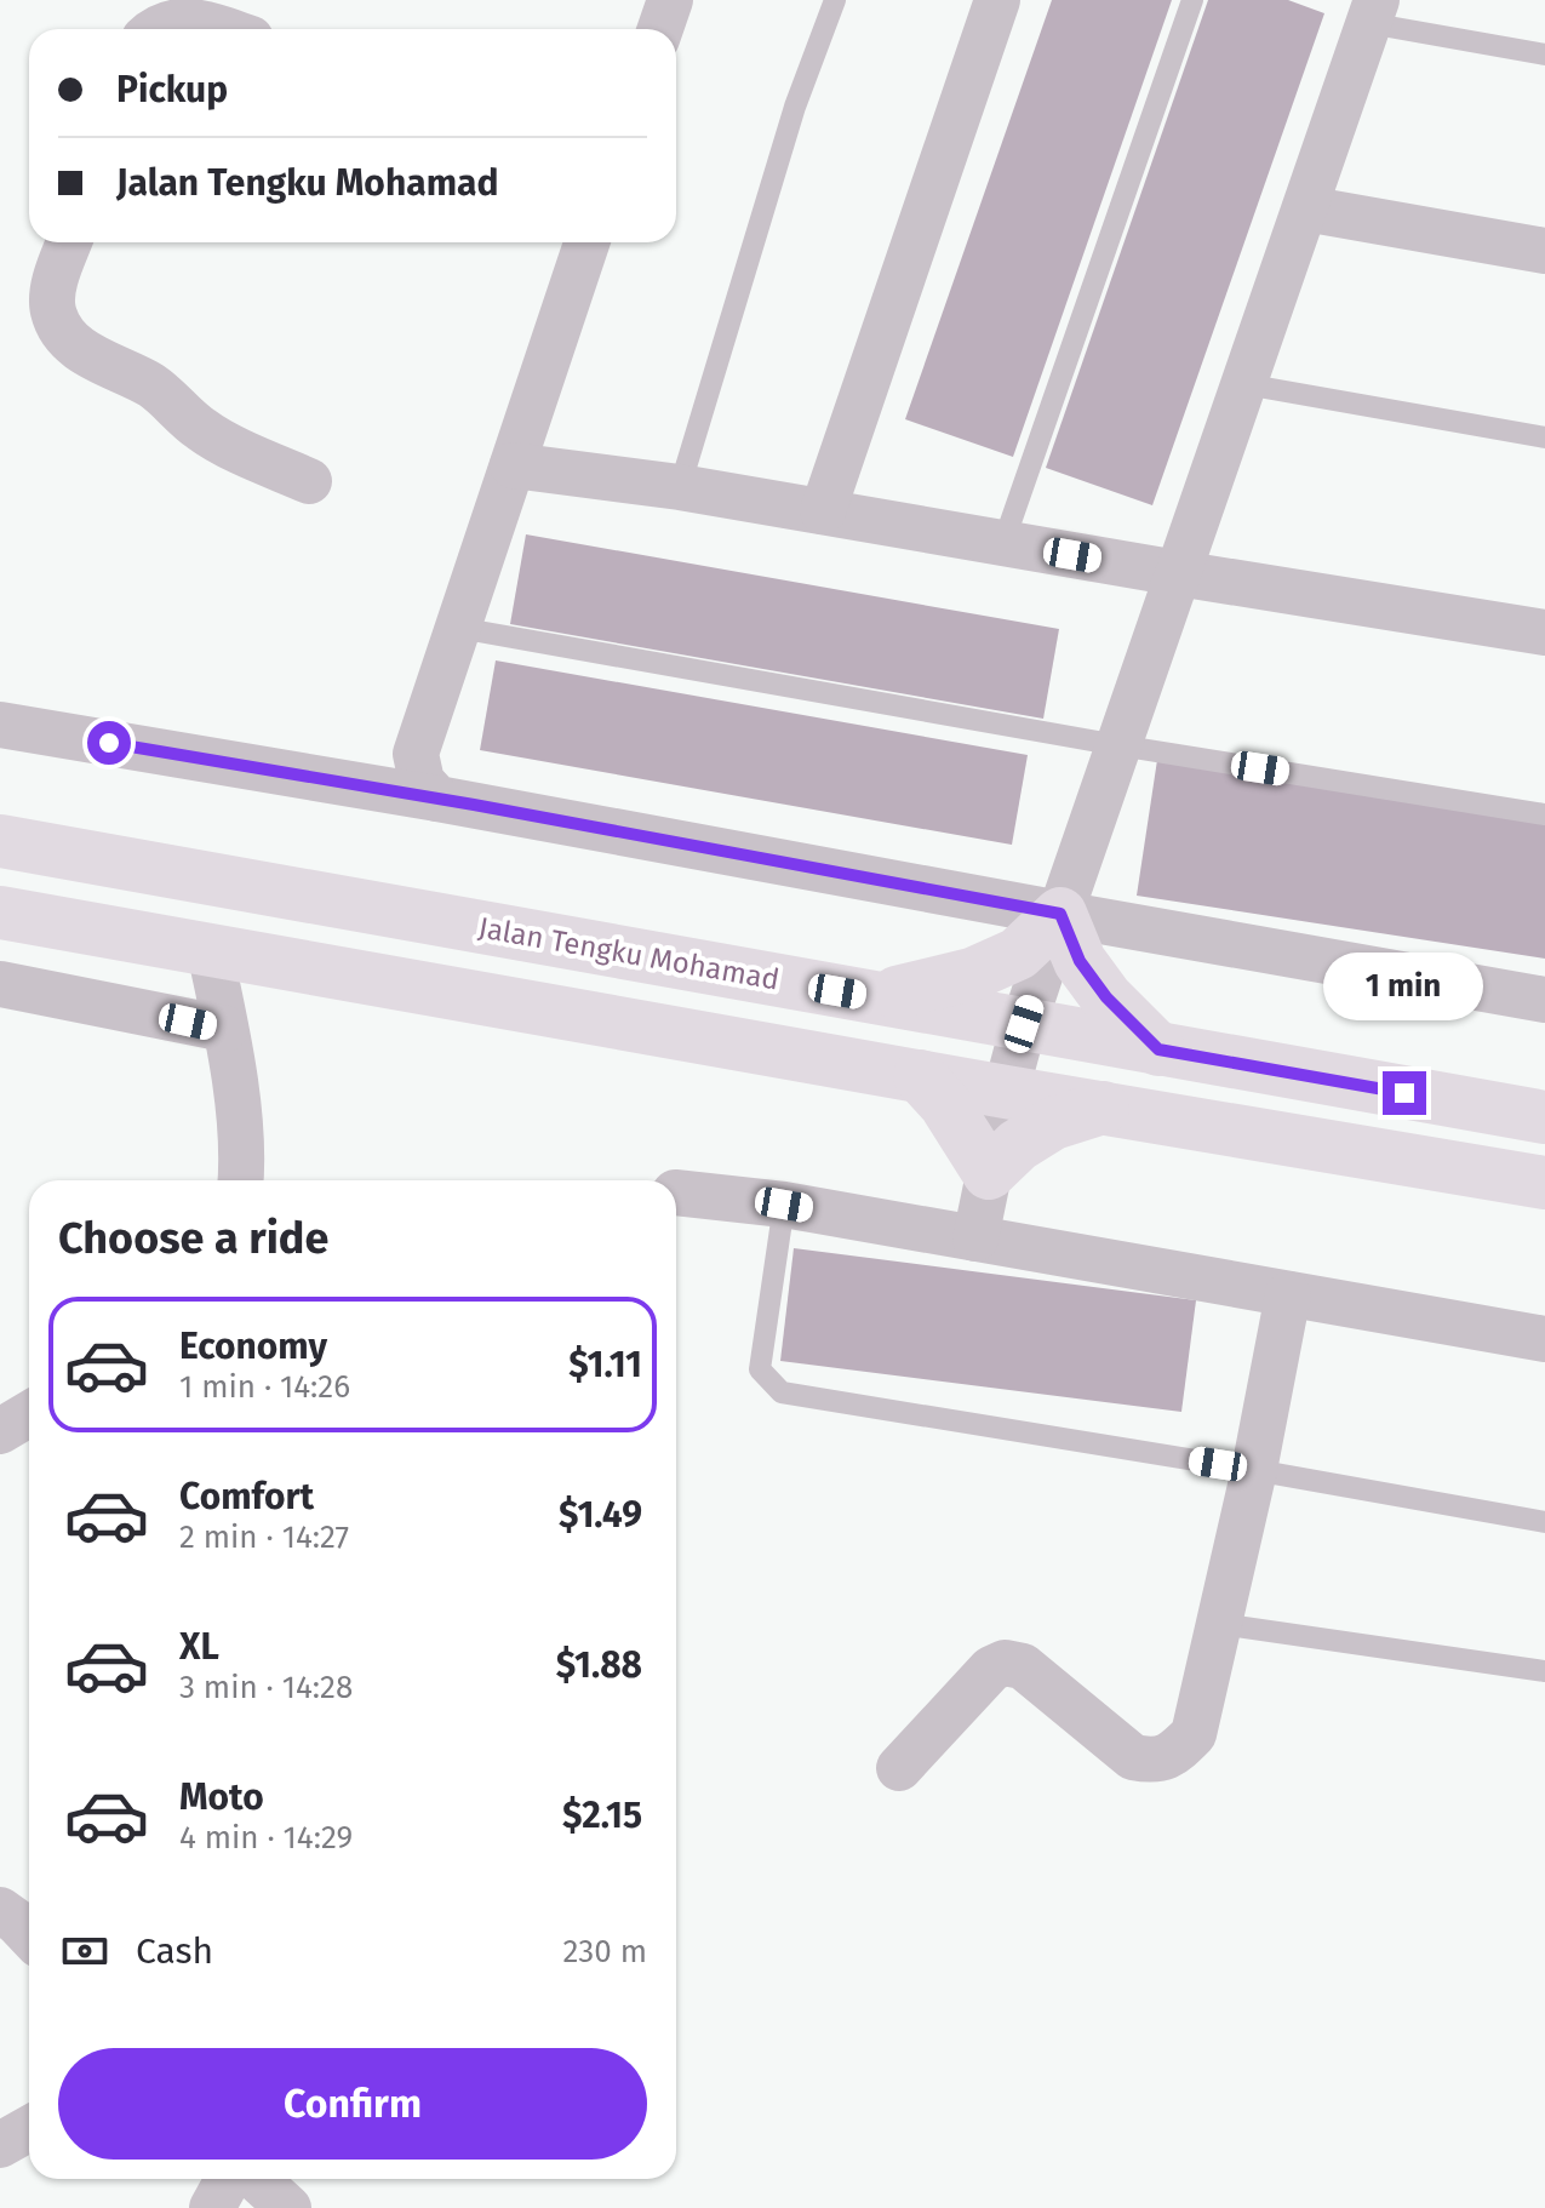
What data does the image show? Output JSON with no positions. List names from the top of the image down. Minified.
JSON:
{"streets":{"main road":["Jalan Tengku Mohamad"]},"page":{"banner":["Pickup","Jalan Tengku Mohamad"],"bubble":"1 min","heading":"Choose a ride","list":[{"name":"Economy","note":"1 min · 14:26","value":"$1.11"},{"name":"Comfort","note":"2 min · 14:27","value":"$1.49"},{"name":"XL","note":"3 min · 14:28","value":"$1.88"},{"name":"Moto","note":"4 min · 14:29","value":"$2.15"}],"pay":["Cash","230 m"],"buttons":"Confirm"}}
